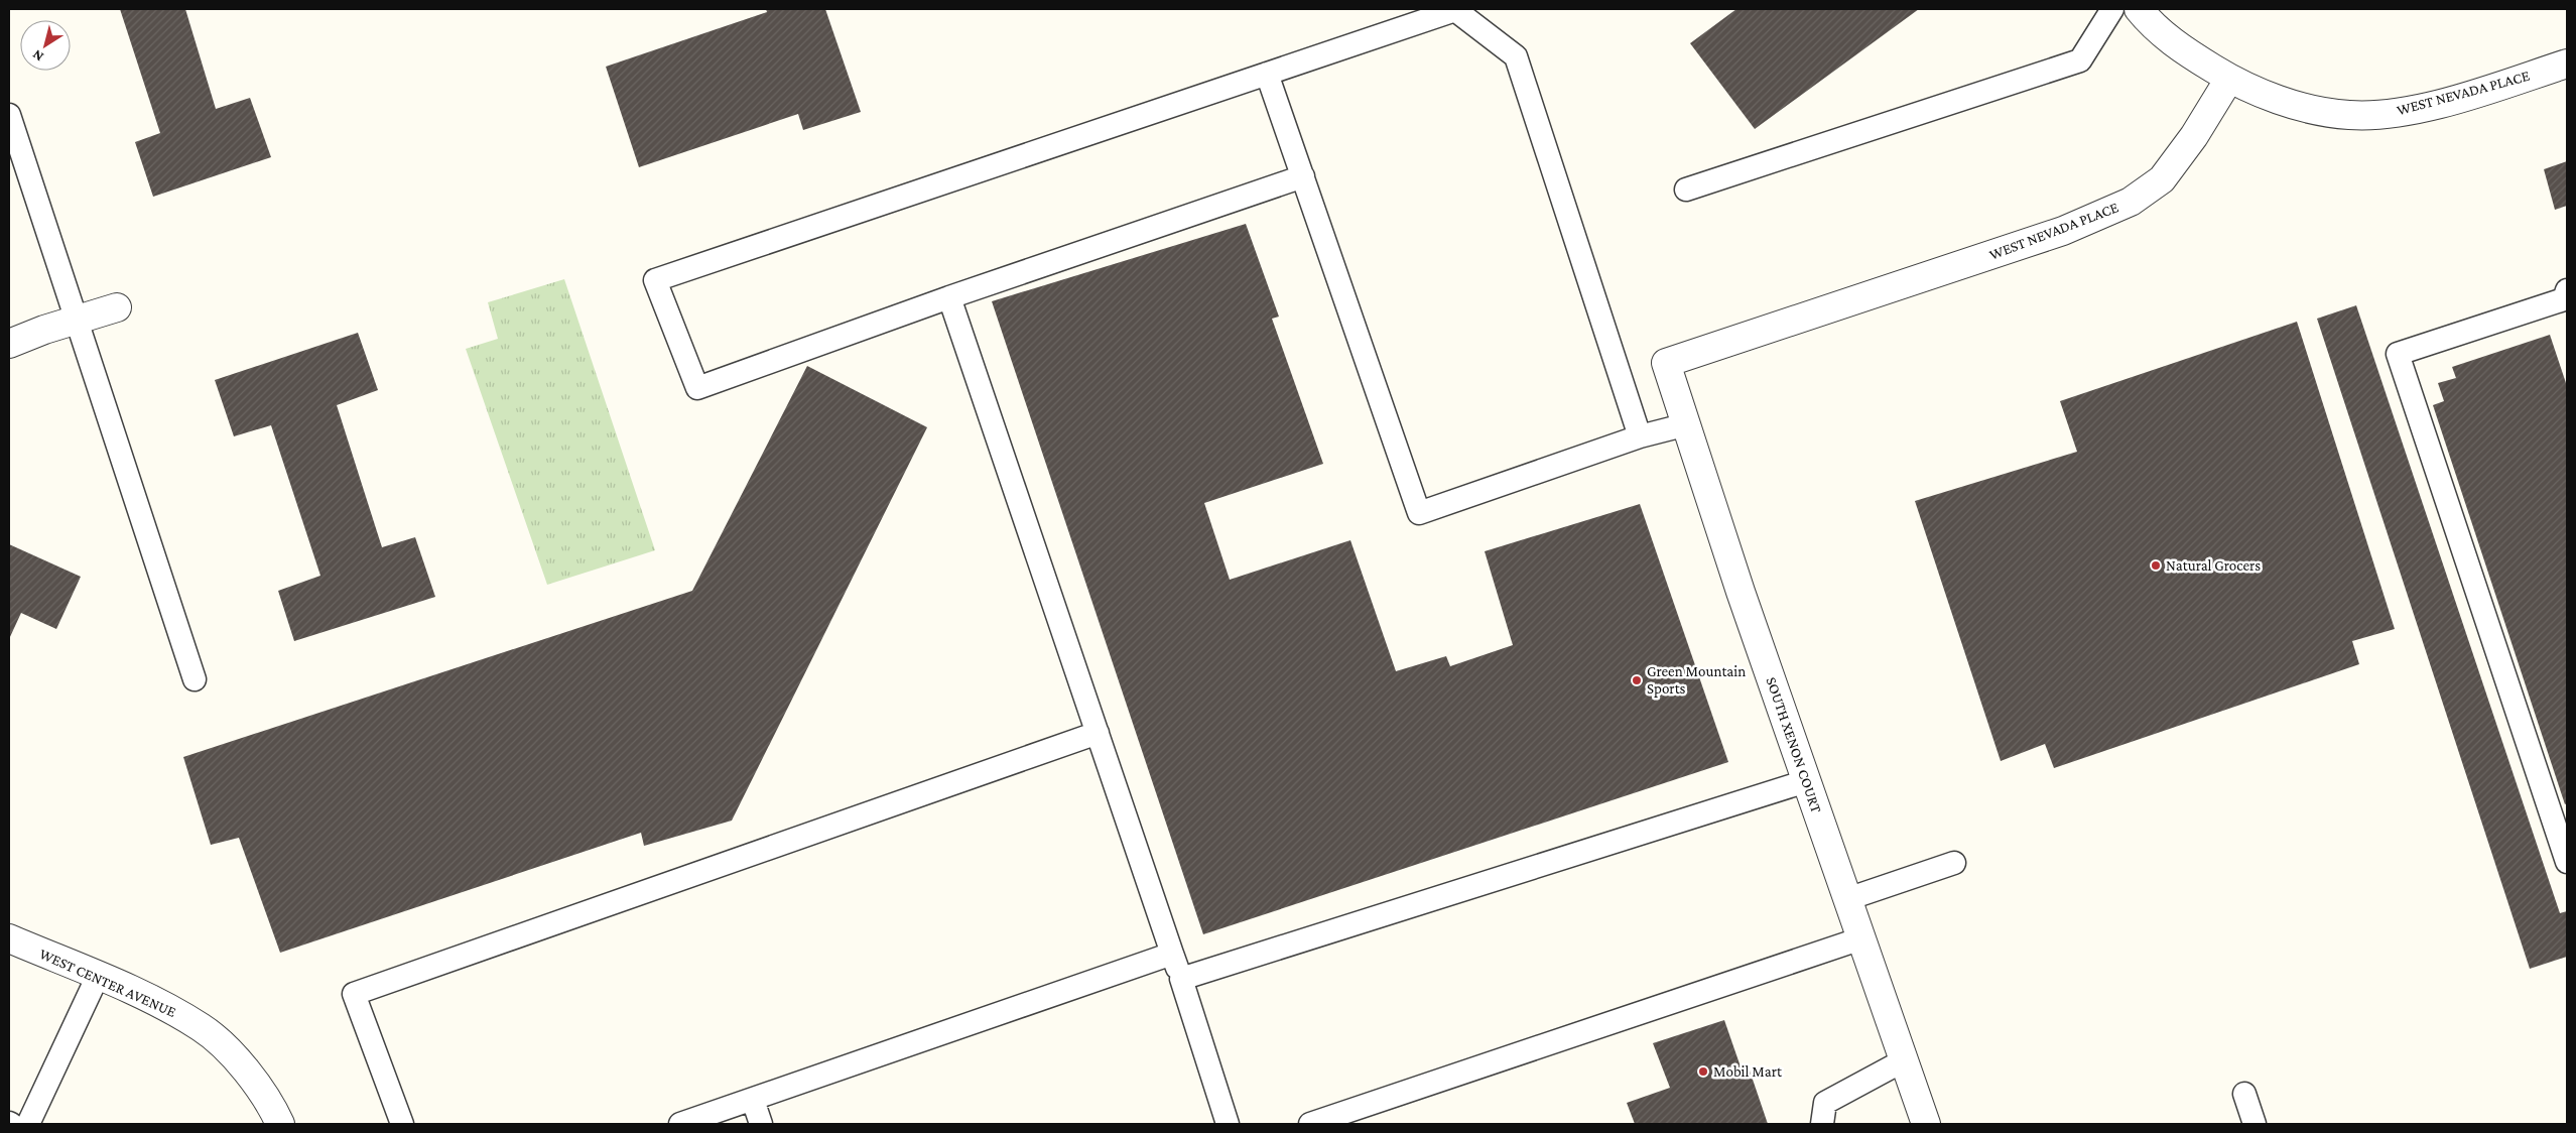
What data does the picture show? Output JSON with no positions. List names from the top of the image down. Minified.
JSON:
{"streets":{"street":["WEST NEVADA PLACE","SOUTH XENON COURT","WEST CENTER AVENUE"]},"crossings":[["WEST NEVADA PLACE","SOUTH XENON COURT"]],"places":["Natural Grocers","Green Mountain Sports","Mobil Mart"],"north":"bottom left"}
